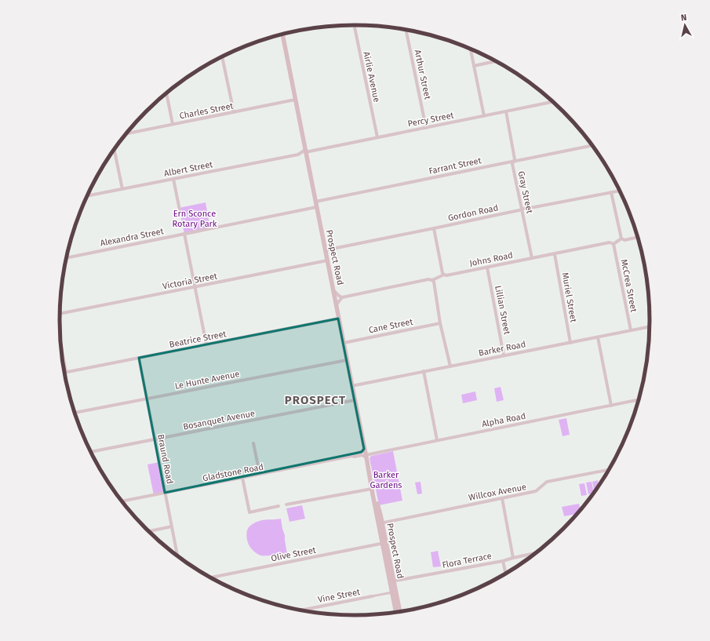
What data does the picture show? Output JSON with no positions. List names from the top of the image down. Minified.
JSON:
{"streets":{"main road":["Prospect Road"],"street":["Arthur Street","Airlie Avenue","Charles Street","Percy Street","Farrant Street","Albert Street","Gray Street","Gordon Road","Alexandra Street","Johns Road","Victoria Street","McCrea Street","Muriel Street","Lillian Street","Cane Street","Beatrice Street","Barker Road","Le Hunte Avenue","Bosanquet Avenue","Alpha Road","Braund Road","Gladstone Road","Willcox Avenue","Olive Street","Flora Terrace","Vine Street"]},"crossings":[["Arthur Street","Percy Street"],["Airlie Avenue","Percy Street"],["Charles Street","Prospect Road"],["Percy Street","Albert Street"],["Percy Street","Gray Street"],["Percy Street","Prospect Road"],["Farrant Street","Gray Street"],["Farrant Street","Prospect Road"],["Albert Street","Prospect Road"],["Gray Street","Gordon Road"],["Gray Street","Johns Road"],["Gordon Road","Prospect Road"],["Alexandra Street","Prospect Road"],["Prospect Road","Victoria Street"],["Prospect Road","Cane Street"],["Prospect Road","Beatrice Street"],["Prospect Road","Barker Road"],["Prospect Road","Le Hunte Avenue"],["Prospect Road","Bosanquet Avenue"],["Prospect Road","Alpha Road"],["Prospect Road","Gladstone Road"],["Prospect Road","Willcox Avenue"],["Prospect Road","Olive Street"],["Prospect Road","Flora Terrace"],["Prospect Road","Vine Street"],["Johns Road","McCrea Street"],["Johns Road","Muriel Street"],["Johns Road","Lillian Street"],["McCrea Street","Barker Road"],["Muriel Street","Barker Road"],["Lillian Street","Barker Road"],["Beatrice Street","Braund Road"],["Le Hunte Avenue","Braund Road"],["Bosanquet Avenue","Braund Road"],["Alpha Road","Gladstone Road"],["Braund Road","Gladstone Road"]],"districts":["PROSPECT"],"parks":["Ern Sconce Rotary Park","Barker Gardens"],"north":"top"}
